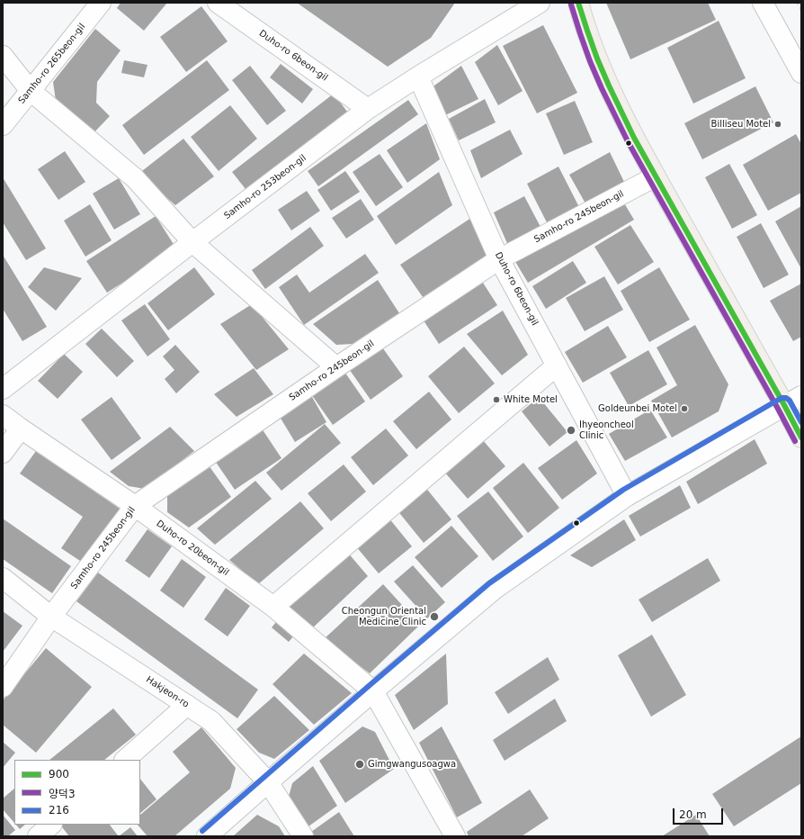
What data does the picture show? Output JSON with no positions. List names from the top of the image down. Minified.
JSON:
{"streets":{"street":["Duho-ro 6beon-gil","Samho-ro 265beon-gil","Samho-ro 253beon-gil","Samho-ro 245beon-gil","Duho-ro 20beon-gil","Hakjeon-ro"]},"crossings":[["Duho-ro 6beon-gil","Samho-ro 253beon-gil"],["Duho-ro 6beon-gil","Samho-ro 245beon-gil"],["Samho-ro 245beon-gil","Duho-ro 20beon-gil"],["Samho-ro 245beon-gil","Hakjeon-ro"]],"places":["Billiseu Motel","White Motel","Goldeunbei Motel","Ihyeoncheol Clinic","Cheongun Oriental Medicine Clinic","Gimgwangusoagwa"],"lines":["transit line 900","transit line 양덕3","transit line 216"],"legend":["900","양덕3","216"],"scale_bar":"20 m"}
